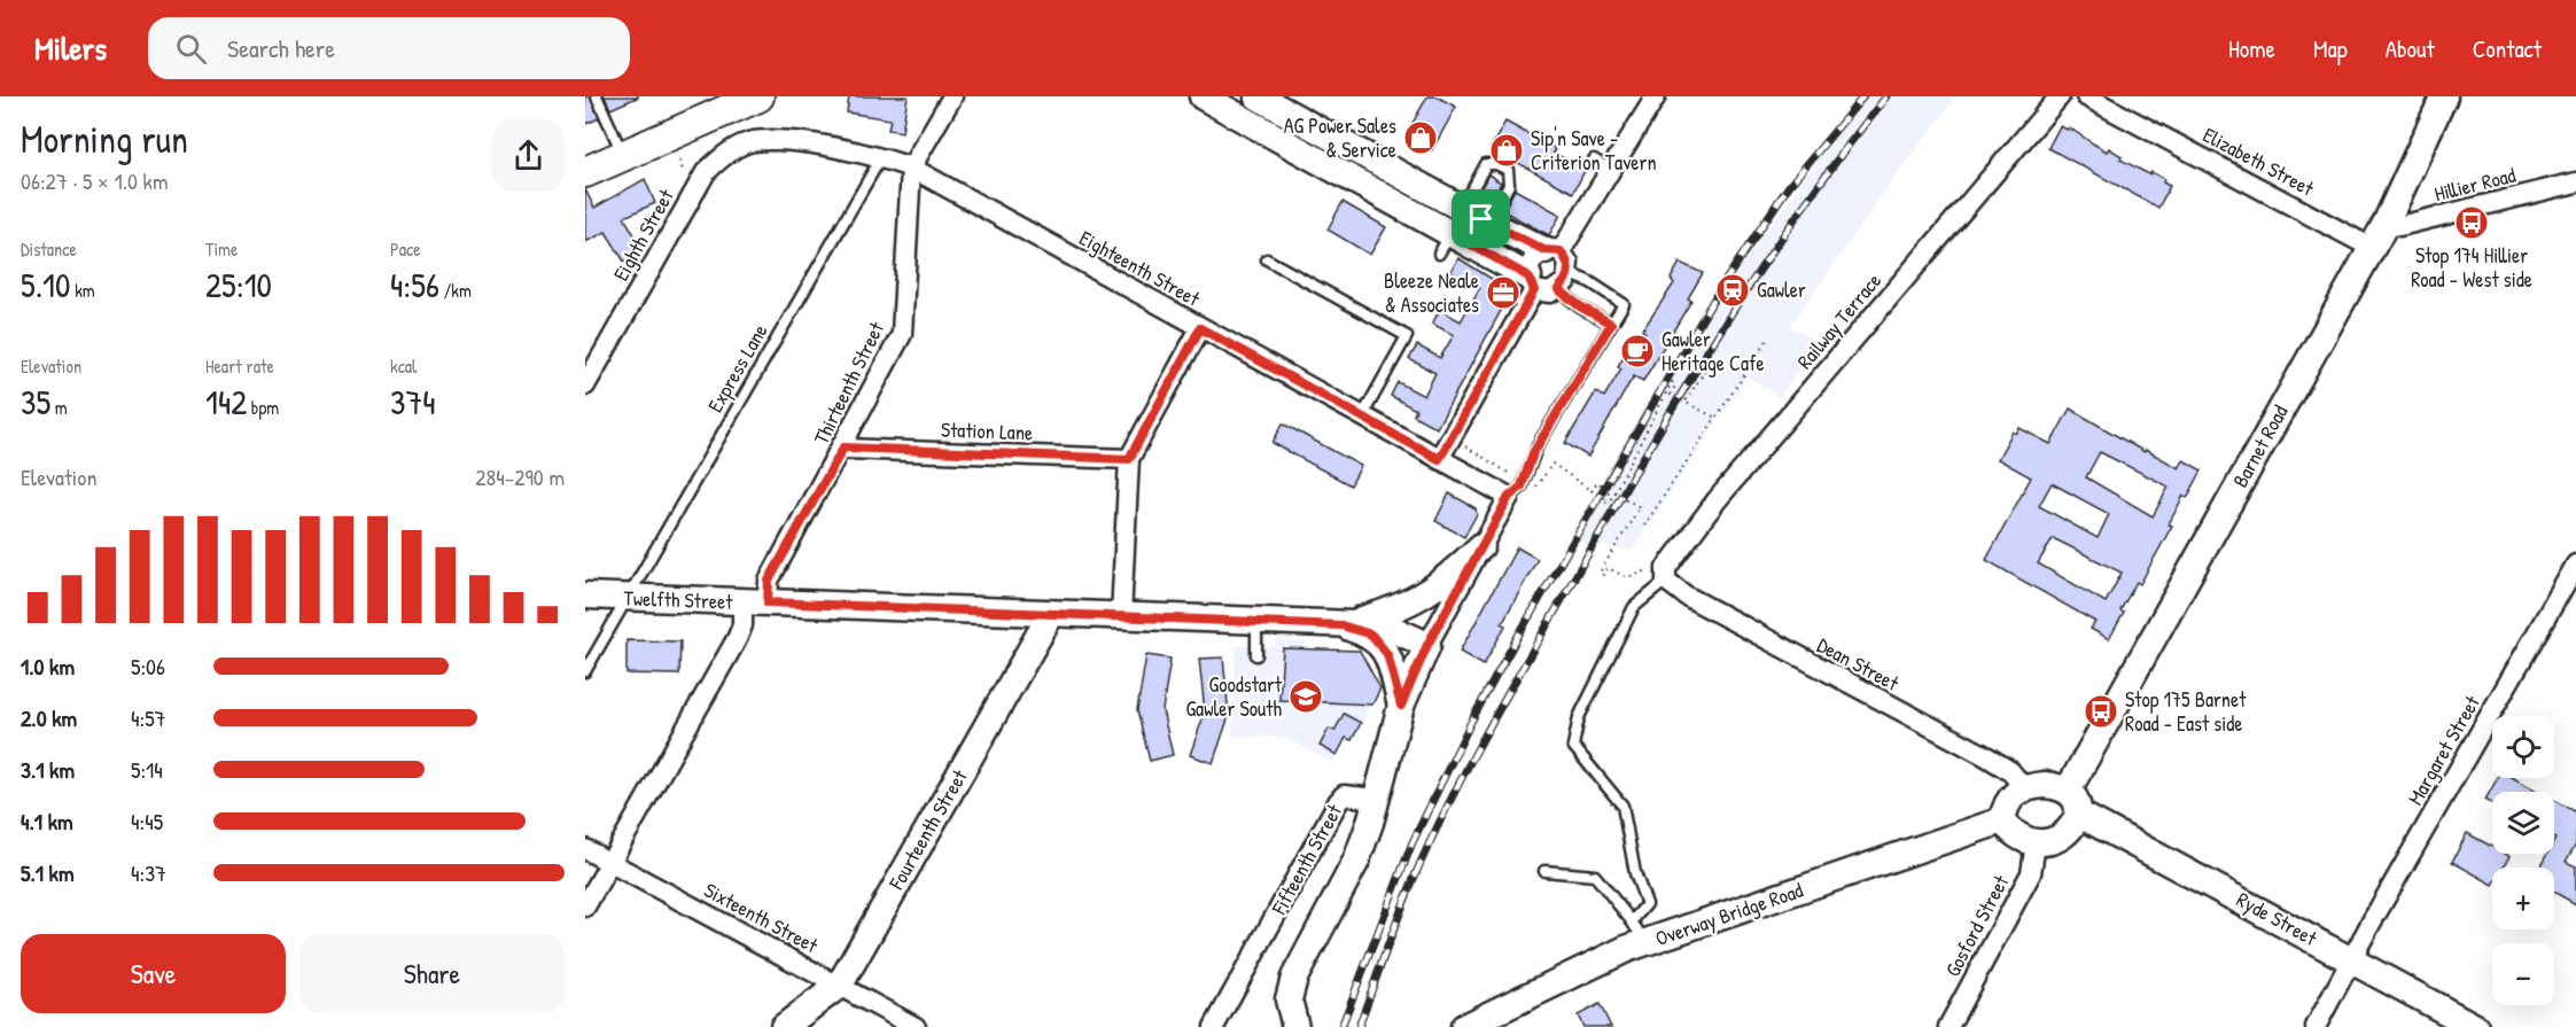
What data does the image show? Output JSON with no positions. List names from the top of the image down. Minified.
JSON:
{"streets":{"main road":["Barnet Road","Twelfth Street","Fourteenth Street","Overway Bridge Road","Ryde Street"],"street":["Elizabeth Street","Hillier Road","Eighth Street","Eighteenth Street","Railway Terrace","Thirteenth Street","Station Lane","Dean Street","Margaret Street","Fifteenth Street","Sixteenth Street","Gosford Street"],"lane":["Express Lane"]},"crossings":[["Elizabeth Street","Barnet Road"],["Hillier Road","Barnet Road"],["Eighth Street","Eighteenth Street"],["Eighteenth Street","Express Lane"],["Eighteenth Street","Thirteenth Street"],["Railway Terrace","Dean Street"],["Express Lane","Twelfth Street"],["Thirteenth Street","Station Lane"],["Thirteenth Street","Twelfth Street"],["Thirteenth Street","Sixteenth Street"],["Barnet Road","Dean Street"],["Barnet Road","Overway Bridge Road"],["Barnet Road","Ryde Street"],["Barnet Road","Gosford Street"],["Twelfth Street","Fourteenth Street"],["Dean Street","Overway Bridge Road"],["Dean Street","Ryde Street"],["Dean Street","Gosford Street"],["Margaret Street","Ryde Street"],["Fourteenth Street","Sixteenth Street"],["Overway Bridge Road","Ryde Street"],["Overway Bridge Road","Gosford Street"],["Ryde Street","Gosford Street"]],"places":{"shop":["AG Power Sales & Service","Sip'n Save - Criterion Tavern"],"bus stop":["Stop 174 Hillier Road - West side","Stop 175 Barnet Road - East side"],"station":["Gawler"],"office":["Bleeze Neale & Associates"],"cafe":["Gawler Heritage Cafe"],"school or university":["Goodstart Gawler South"]},"page":{"header":"Milers","search":"Search here","nav":["Home","Map","About","Contact"],"heading":["Morning run","06:27 · 5 × 1.0 km"],"stats":[["Distance","5.10 km"],["Time","25:10"],["Pace","4:56 /km"],["Elevation","35 m"],["Heart rate","142 bpm"],["kcal","374"]],"chart":["Elevation","284–290 m"],"list":[{"name":"1.0 km","note":"5:06"},{"name":"2.0 km","note":"4:57"},{"name":"3.1 km","note":"5:14"},{"name":"4.1 km","note":"4:45"},{"name":"5.1 km","note":"4:37"}],"map_buttons":["+","−"],"buttons":["Save","Share"]}}
